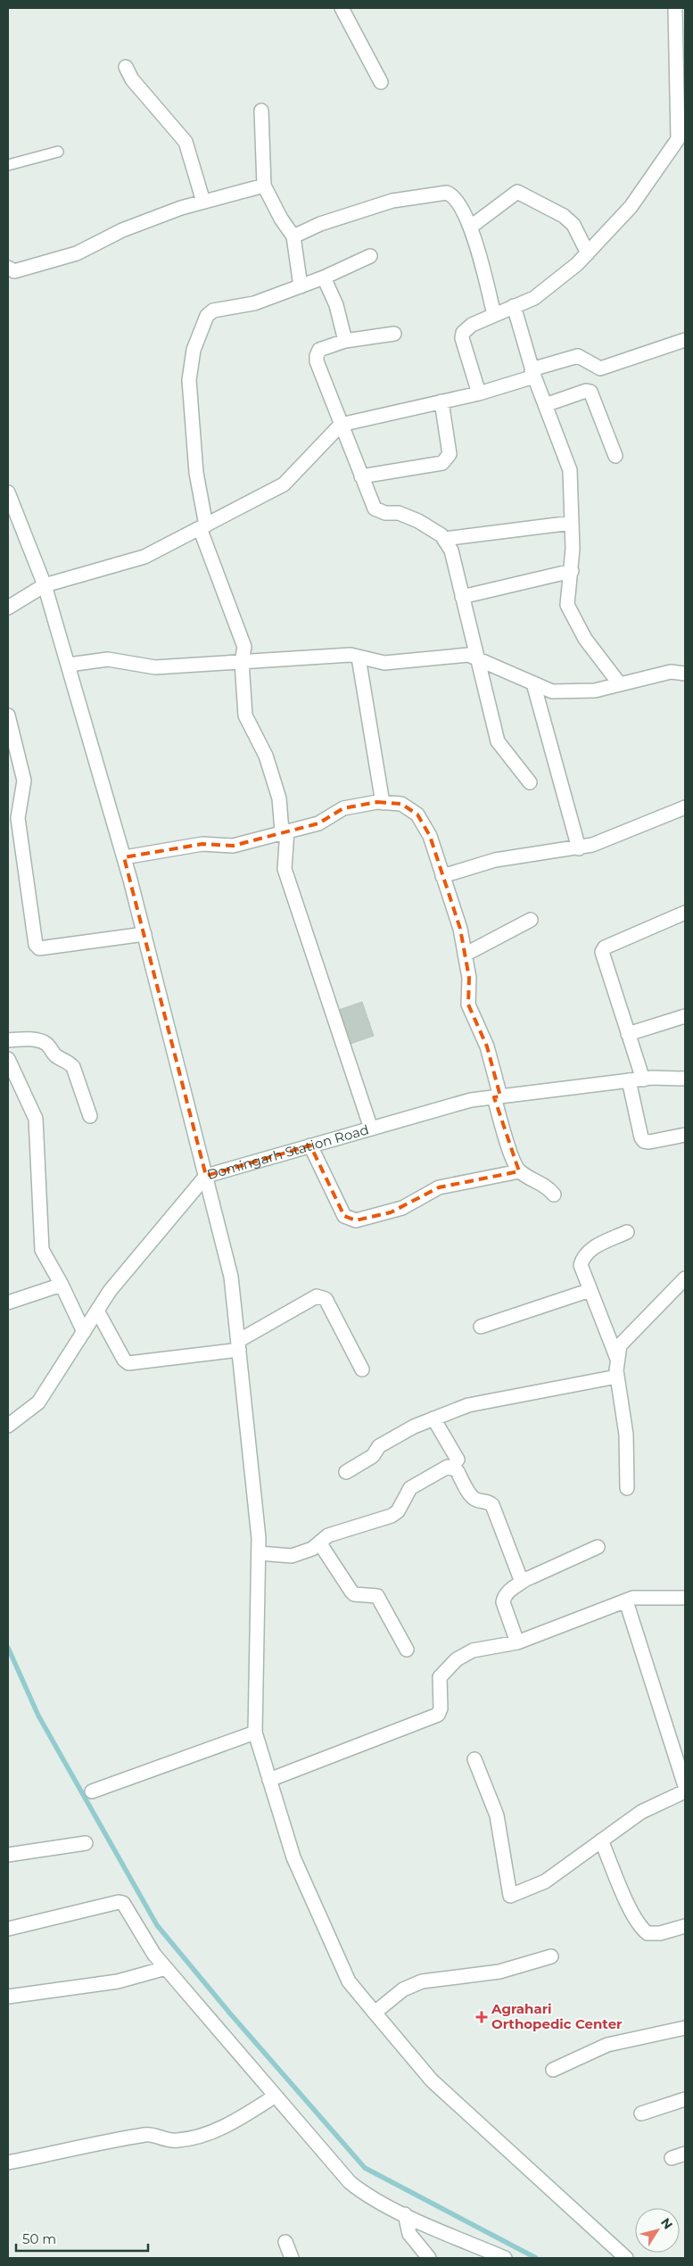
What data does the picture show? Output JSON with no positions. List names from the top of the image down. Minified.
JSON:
{"streets":{"street":["Domingarh Station Road"]},"places":{"health":["Agrahari Orthopedic Center"]},"scale_bar":"50 m","north":"top right"}
